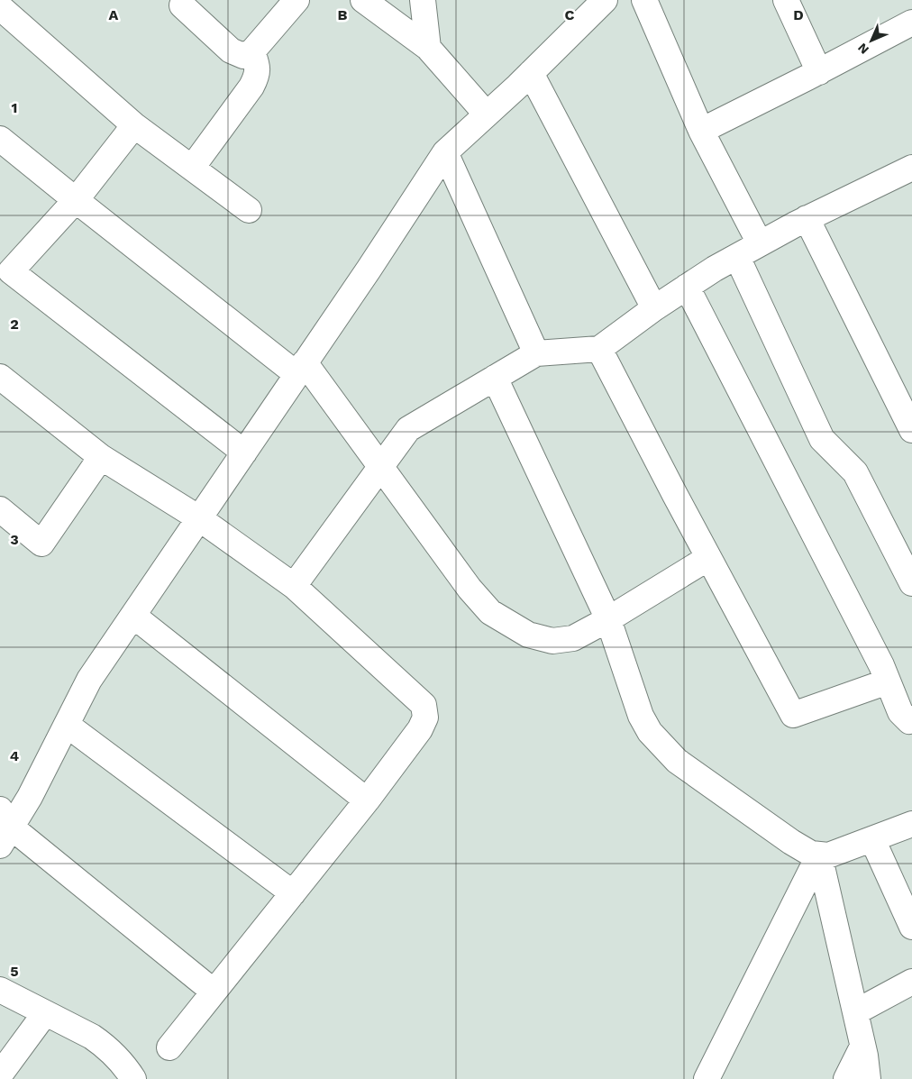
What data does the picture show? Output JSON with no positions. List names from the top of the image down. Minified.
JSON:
{"north":"bottom left","grid":{"columns":["A","B","C","D"],"rows":["1","2","3","4","5"]}}
